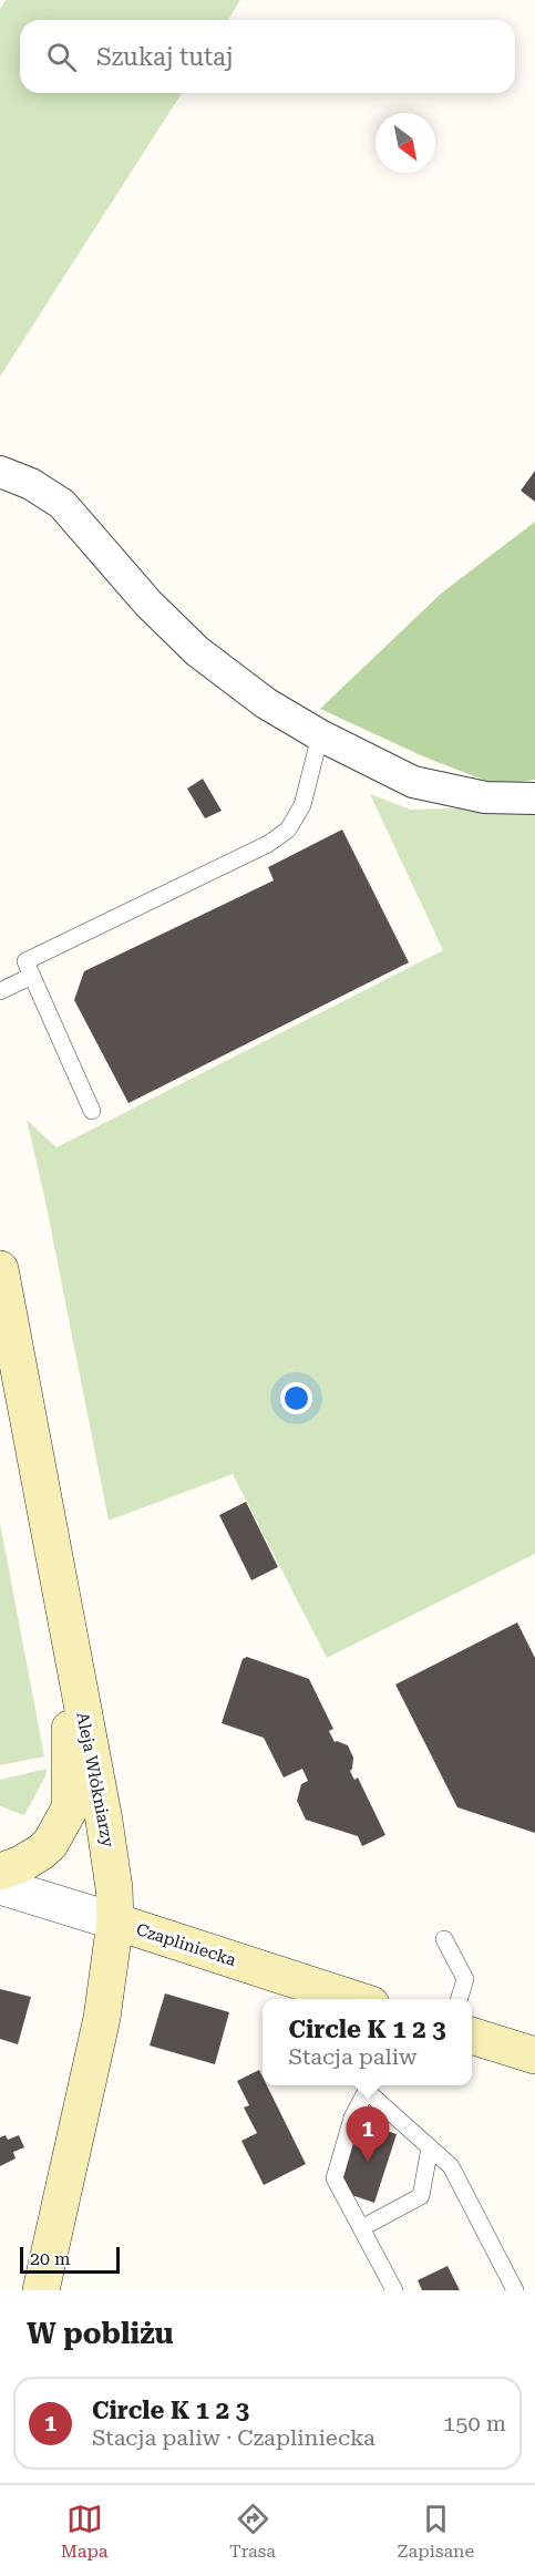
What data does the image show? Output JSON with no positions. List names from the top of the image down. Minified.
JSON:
{"streets":{"main road":["Aleja Włókniarzy","Czapliniecka"]},"crossings":[["Aleja Włókniarzy","Czapliniecka"]],"scale_bar":"20 m","north":"bottom right","page":{"search":"Szukaj tutaj","popup":["Circle K 1 2 3","Stacja paliw"],"pins":"1","scale":"20 m","heading":"W pobliżu","list":[{"mark":"1","name":"Circle K 1 2 3","note":"Stacja paliw · Czapliniecka","value":"150 m"}],"nav":["Mapa","Trasa","Zapisane"]}}
